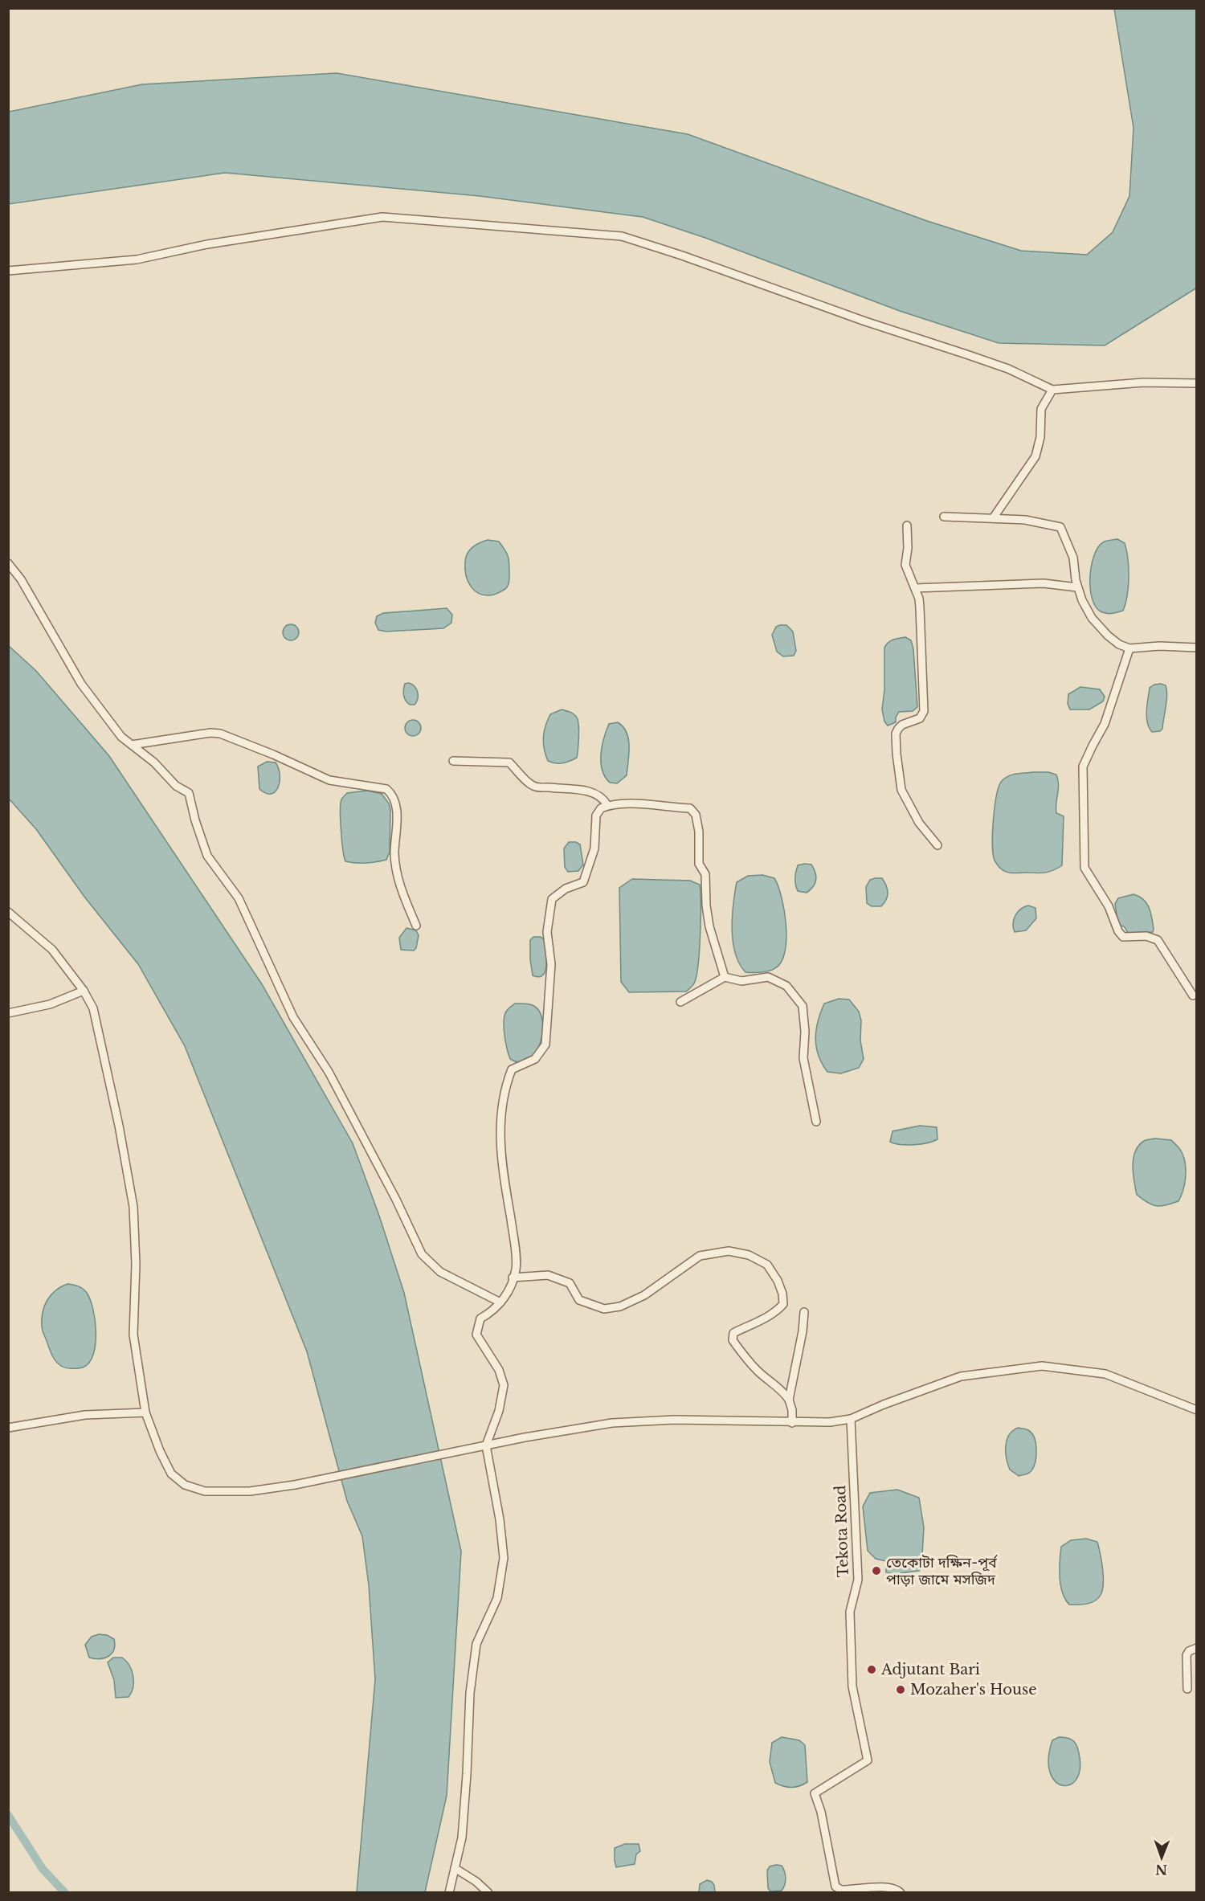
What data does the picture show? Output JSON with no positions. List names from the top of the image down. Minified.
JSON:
{"streets":{"street":["Tekota Road"]},"places":["তেকোটা দক্ষিন-পূর্ব পাড়া জামে মসজিদ","Adjutant Bari","Mozaher's House"],"north":"bottom"}
